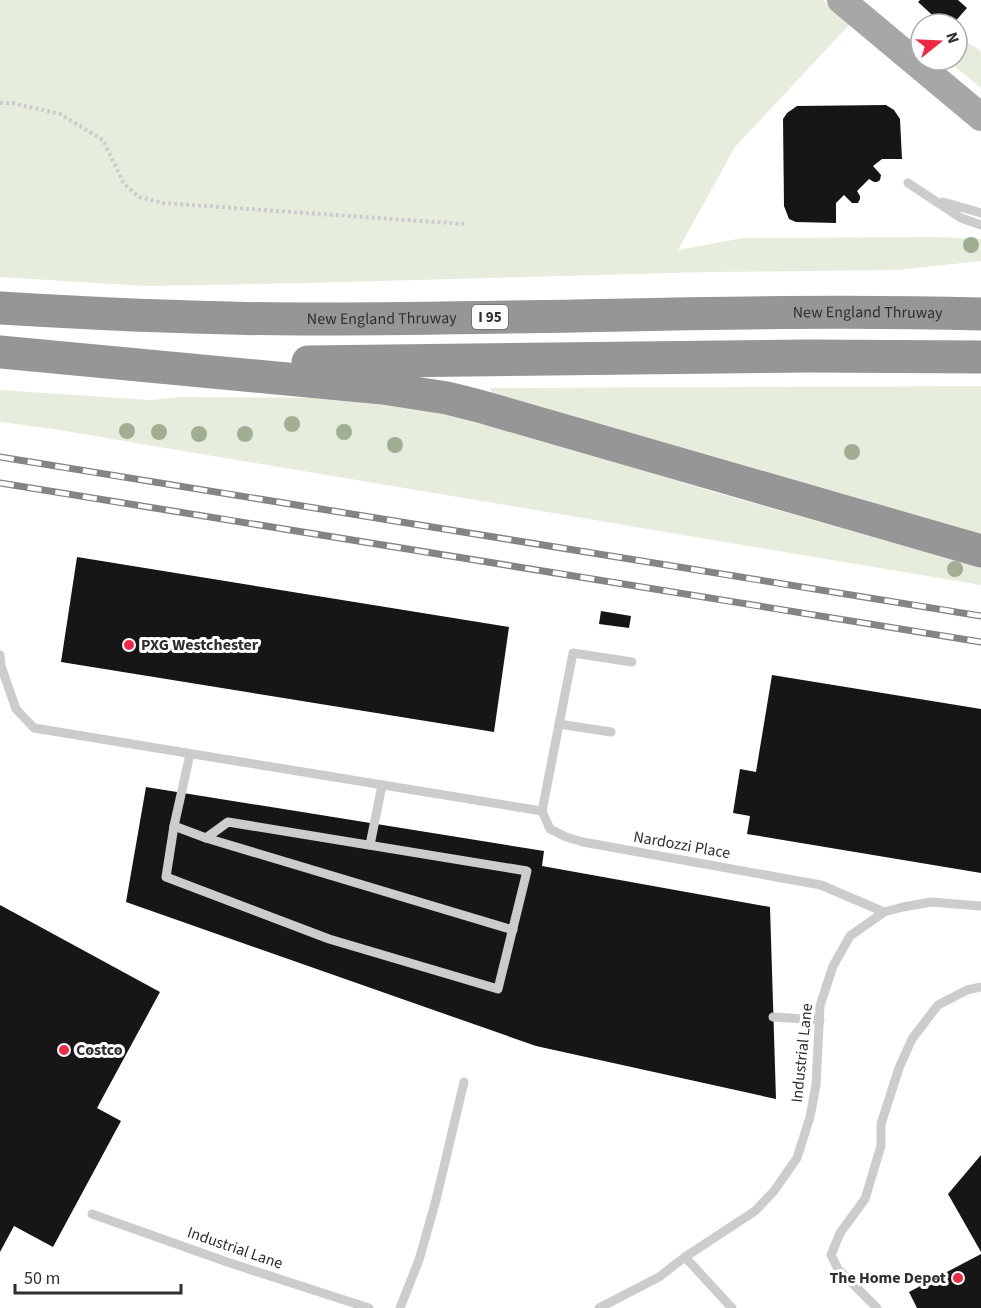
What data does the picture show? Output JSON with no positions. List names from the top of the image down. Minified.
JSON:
{"streets":{"highway":["New England Thruway","I 95"],"lane":["Nardozzi Place","Industrial Lane"]},"crossings":[["Nardozzi Place","Industrial Lane"]],"places":["PXG Westchester","Costco","The Home Depot"],"scale_bar":"50 m","north":"right"}
